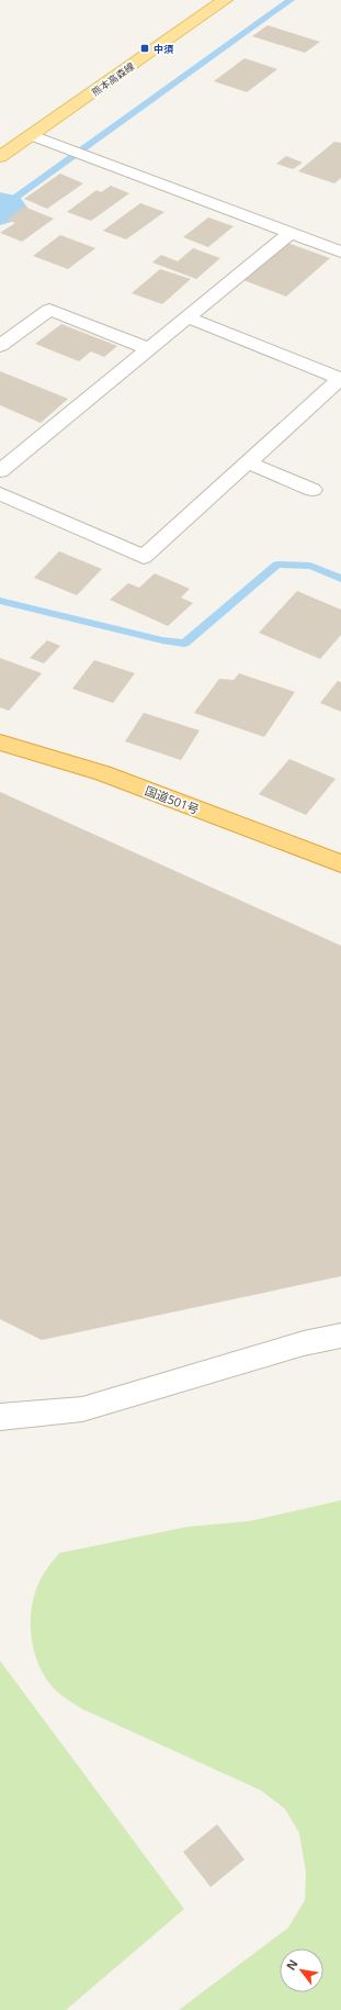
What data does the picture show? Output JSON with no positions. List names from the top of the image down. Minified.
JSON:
{"streets":{"highway":["国道501号"],"main road":["熊本高森線"]},"places":{"transit":["中須"]},"north":"top left"}
